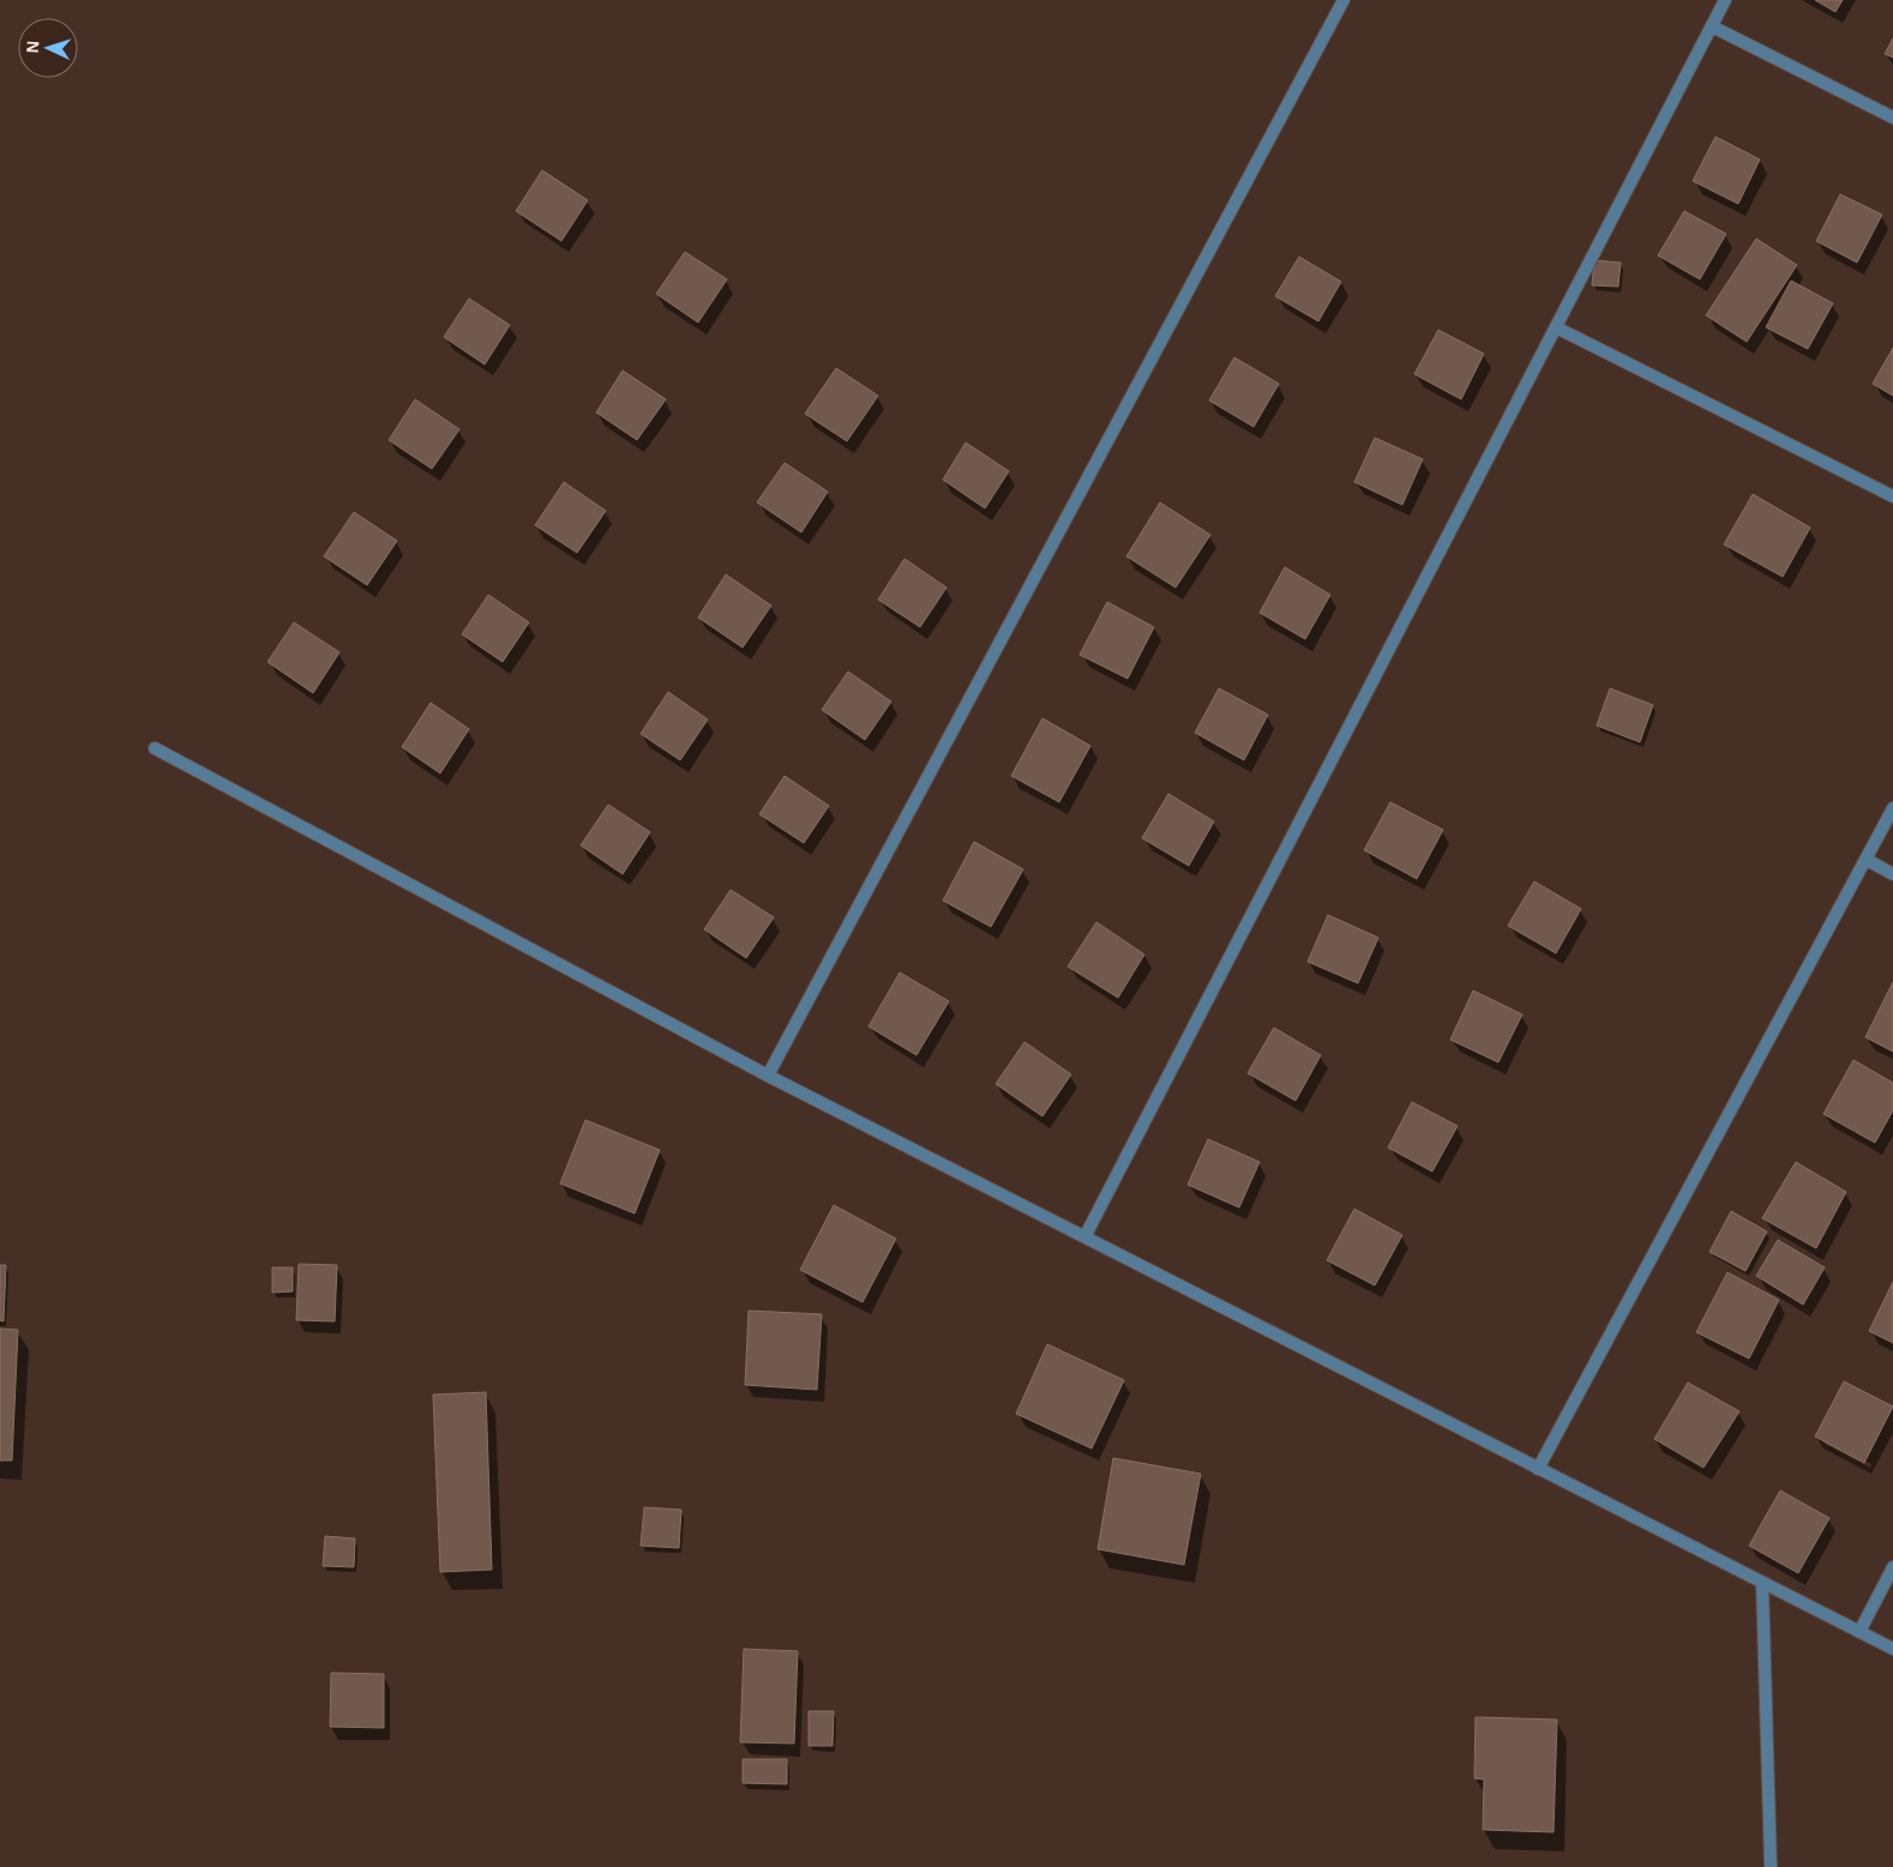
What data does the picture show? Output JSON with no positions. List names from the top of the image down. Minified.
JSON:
{"north":"left"}
